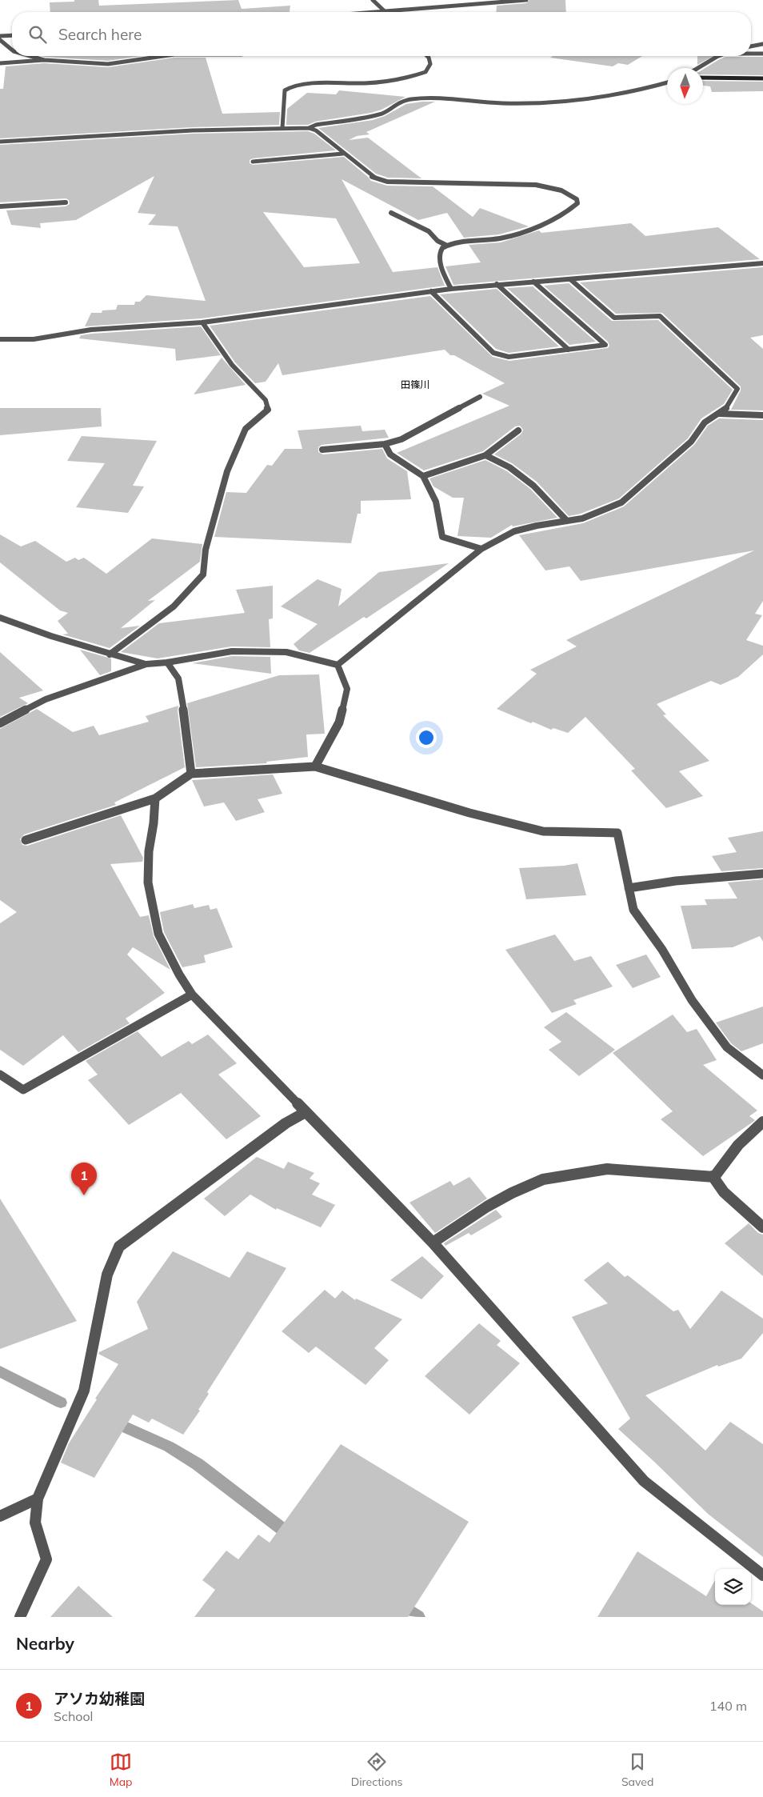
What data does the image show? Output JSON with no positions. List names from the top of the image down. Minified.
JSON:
{"districts":["田篠川"],"north":"bottom","page":{"search":"Search here","pins":"1","heading":"Nearby","list":[{"mark":"1","name":"アソカ幼稚園","note":"School","value":"140 m"}],"nav":["Map","Directions","Saved"]}}
